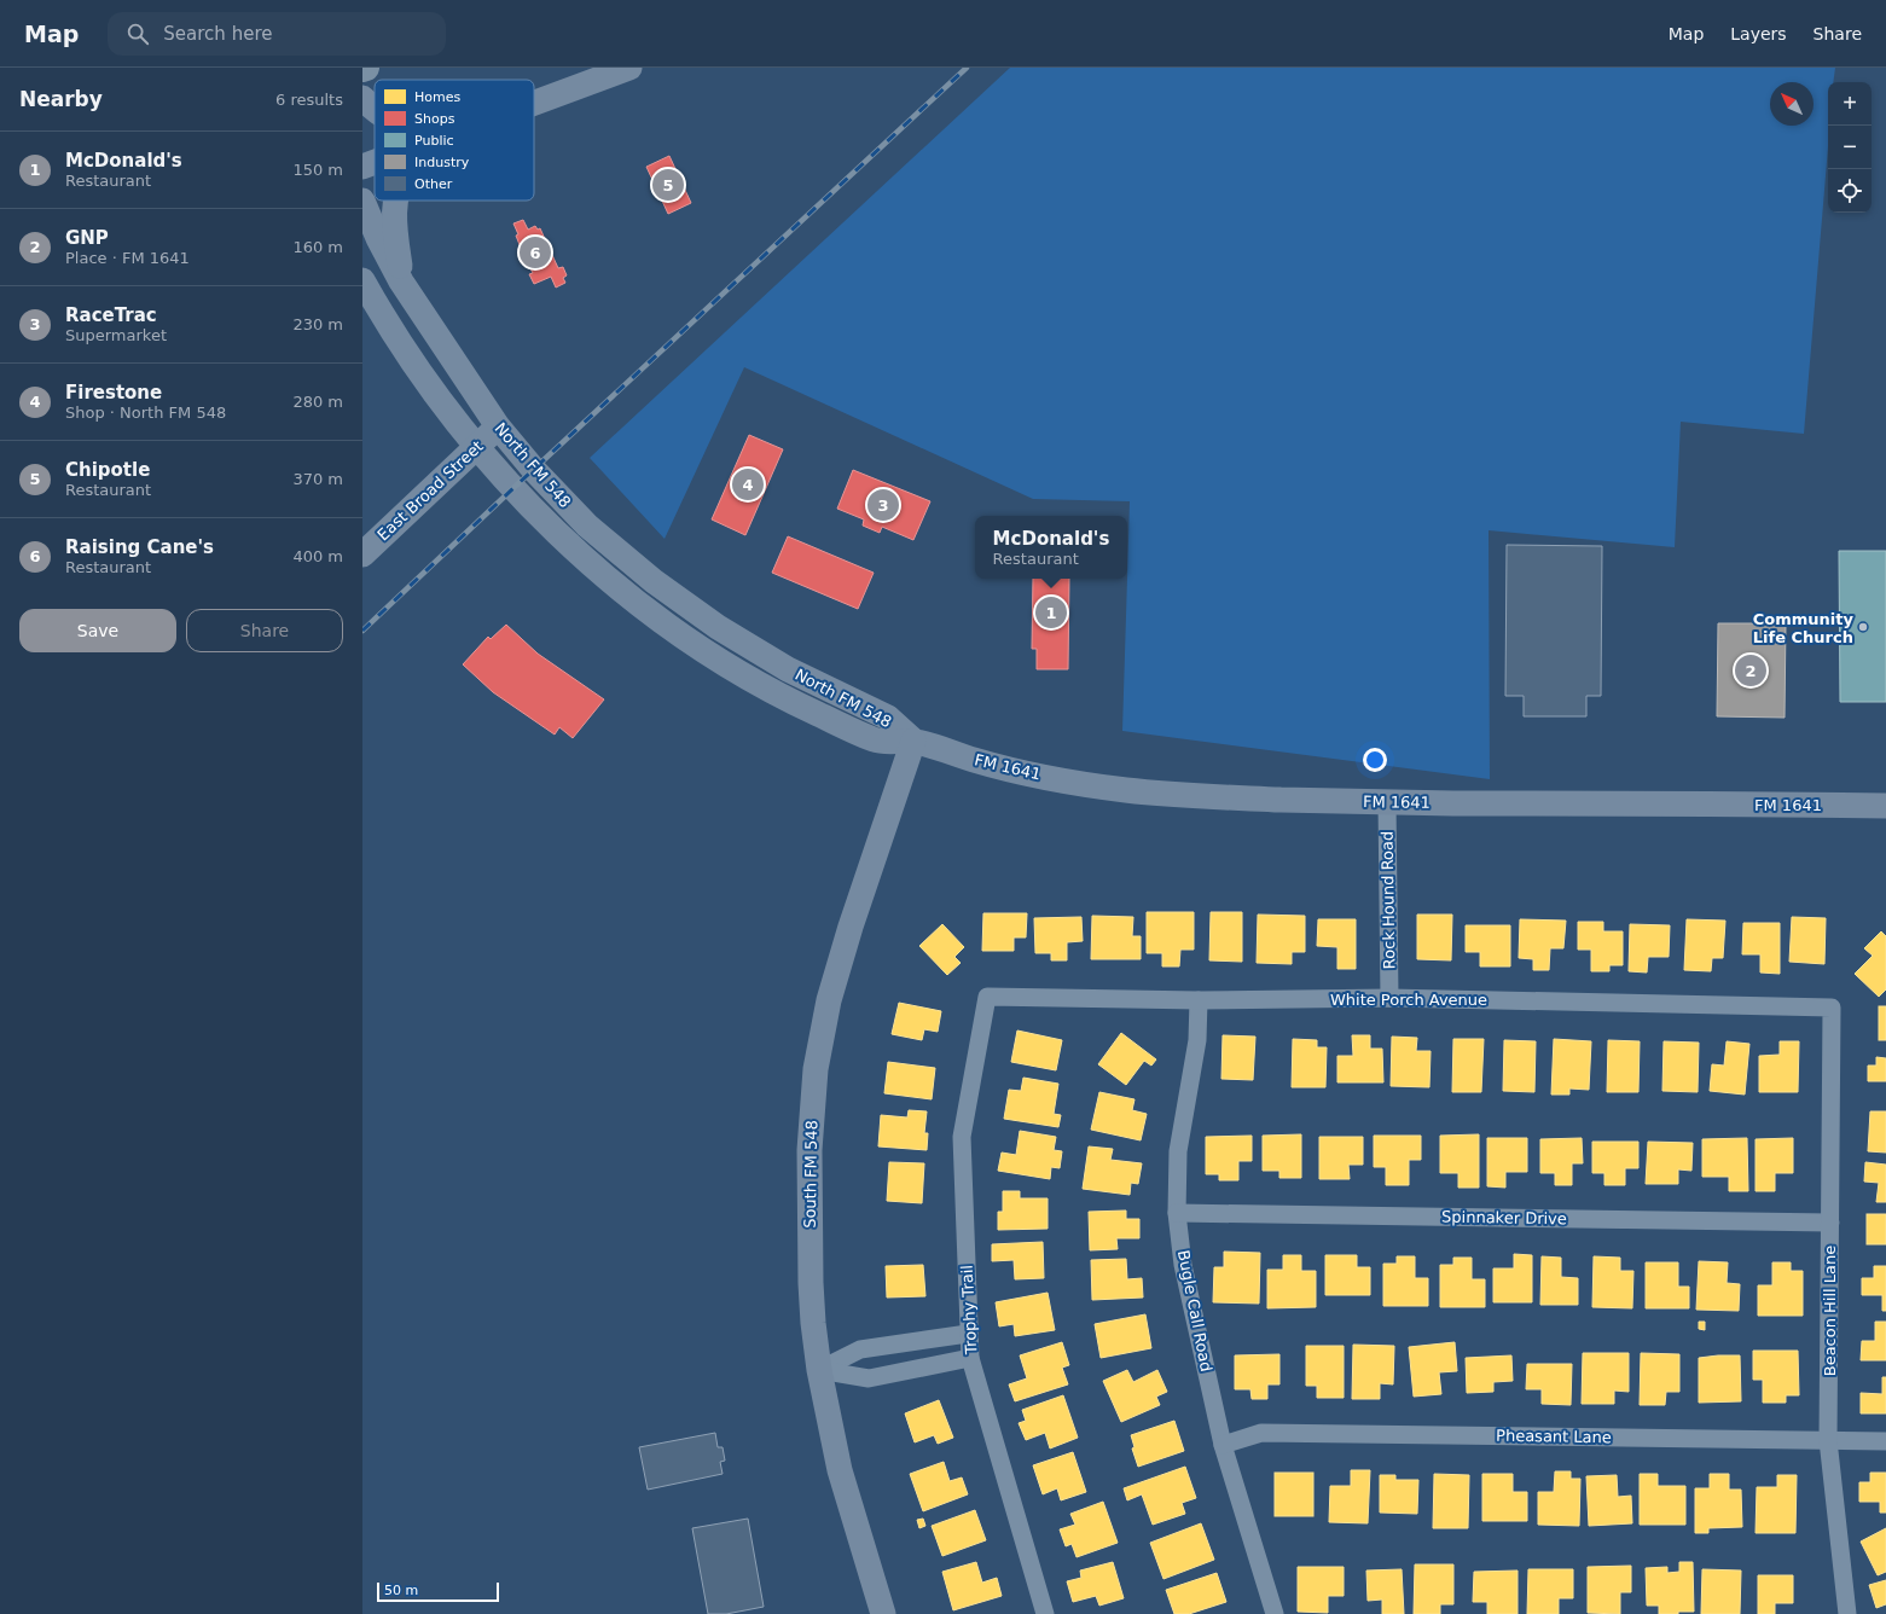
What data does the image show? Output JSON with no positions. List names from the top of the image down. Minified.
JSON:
{"streets":{"main road":["North FM 548","East Broad Street","FM 1641","South FM 548"],"street":["Rock Hound Road","White Porch Avenue","Spinnaker Drive","Trophy Trail","Bugle Call Road","Beacon Hill Lane","Pheasant Lane"]},"crossings":[["North FM 548","East Broad Street"],["North FM 548","FM 1641"],["North FM 548","South FM 548"],["FM 1641","Rock Hound Road"],["FM 1641","South FM 548"],["Rock Hound Road","White Porch Avenue"],["White Porch Avenue","Trophy Trail"],["White Porch Avenue","Bugle Call Road"],["White Porch Avenue","Beacon Hill Lane"],["Spinnaker Drive","Bugle Call Road"],["Spinnaker Drive","Beacon Hill Lane"],["Bugle Call Road","Pheasant Lane"],["Beacon Hill Lane","Pheasant Lane"]],"places":["Community Life Church"],"legend":["Homes","Shops","Public","Industry","Other"],"scale_bar":"50 m","north":"top left","page":{"header":"Map","search":"Search here","nav":["Map","Layers","Share"],"heading":["Nearby","6 results"],"map_buttons":["+","−"],"list":[{"mark":"1","name":"McDonald's","note":"Restaurant","value":"150 m"},{"mark":"2","name":"GNP","note":"Place · FM 1641","value":"160 m"},{"mark":"3","name":"RaceTrac","note":"Supermarket","value":"230 m"},{"mark":"4","name":"Firestone","note":"Shop · North FM 548","value":"280 m"},{"mark":"5","name":"Chipotle","note":"Restaurant","value":"370 m"},{"mark":"6","name":"Raising Cane's","note":"Restaurant","value":"400 m"}],"pins":["5","6","4","3","1","2"],"popup":["McDonald's","Restaurant"],"buttons":["Save","Share"],"scale":"50 m"}}
